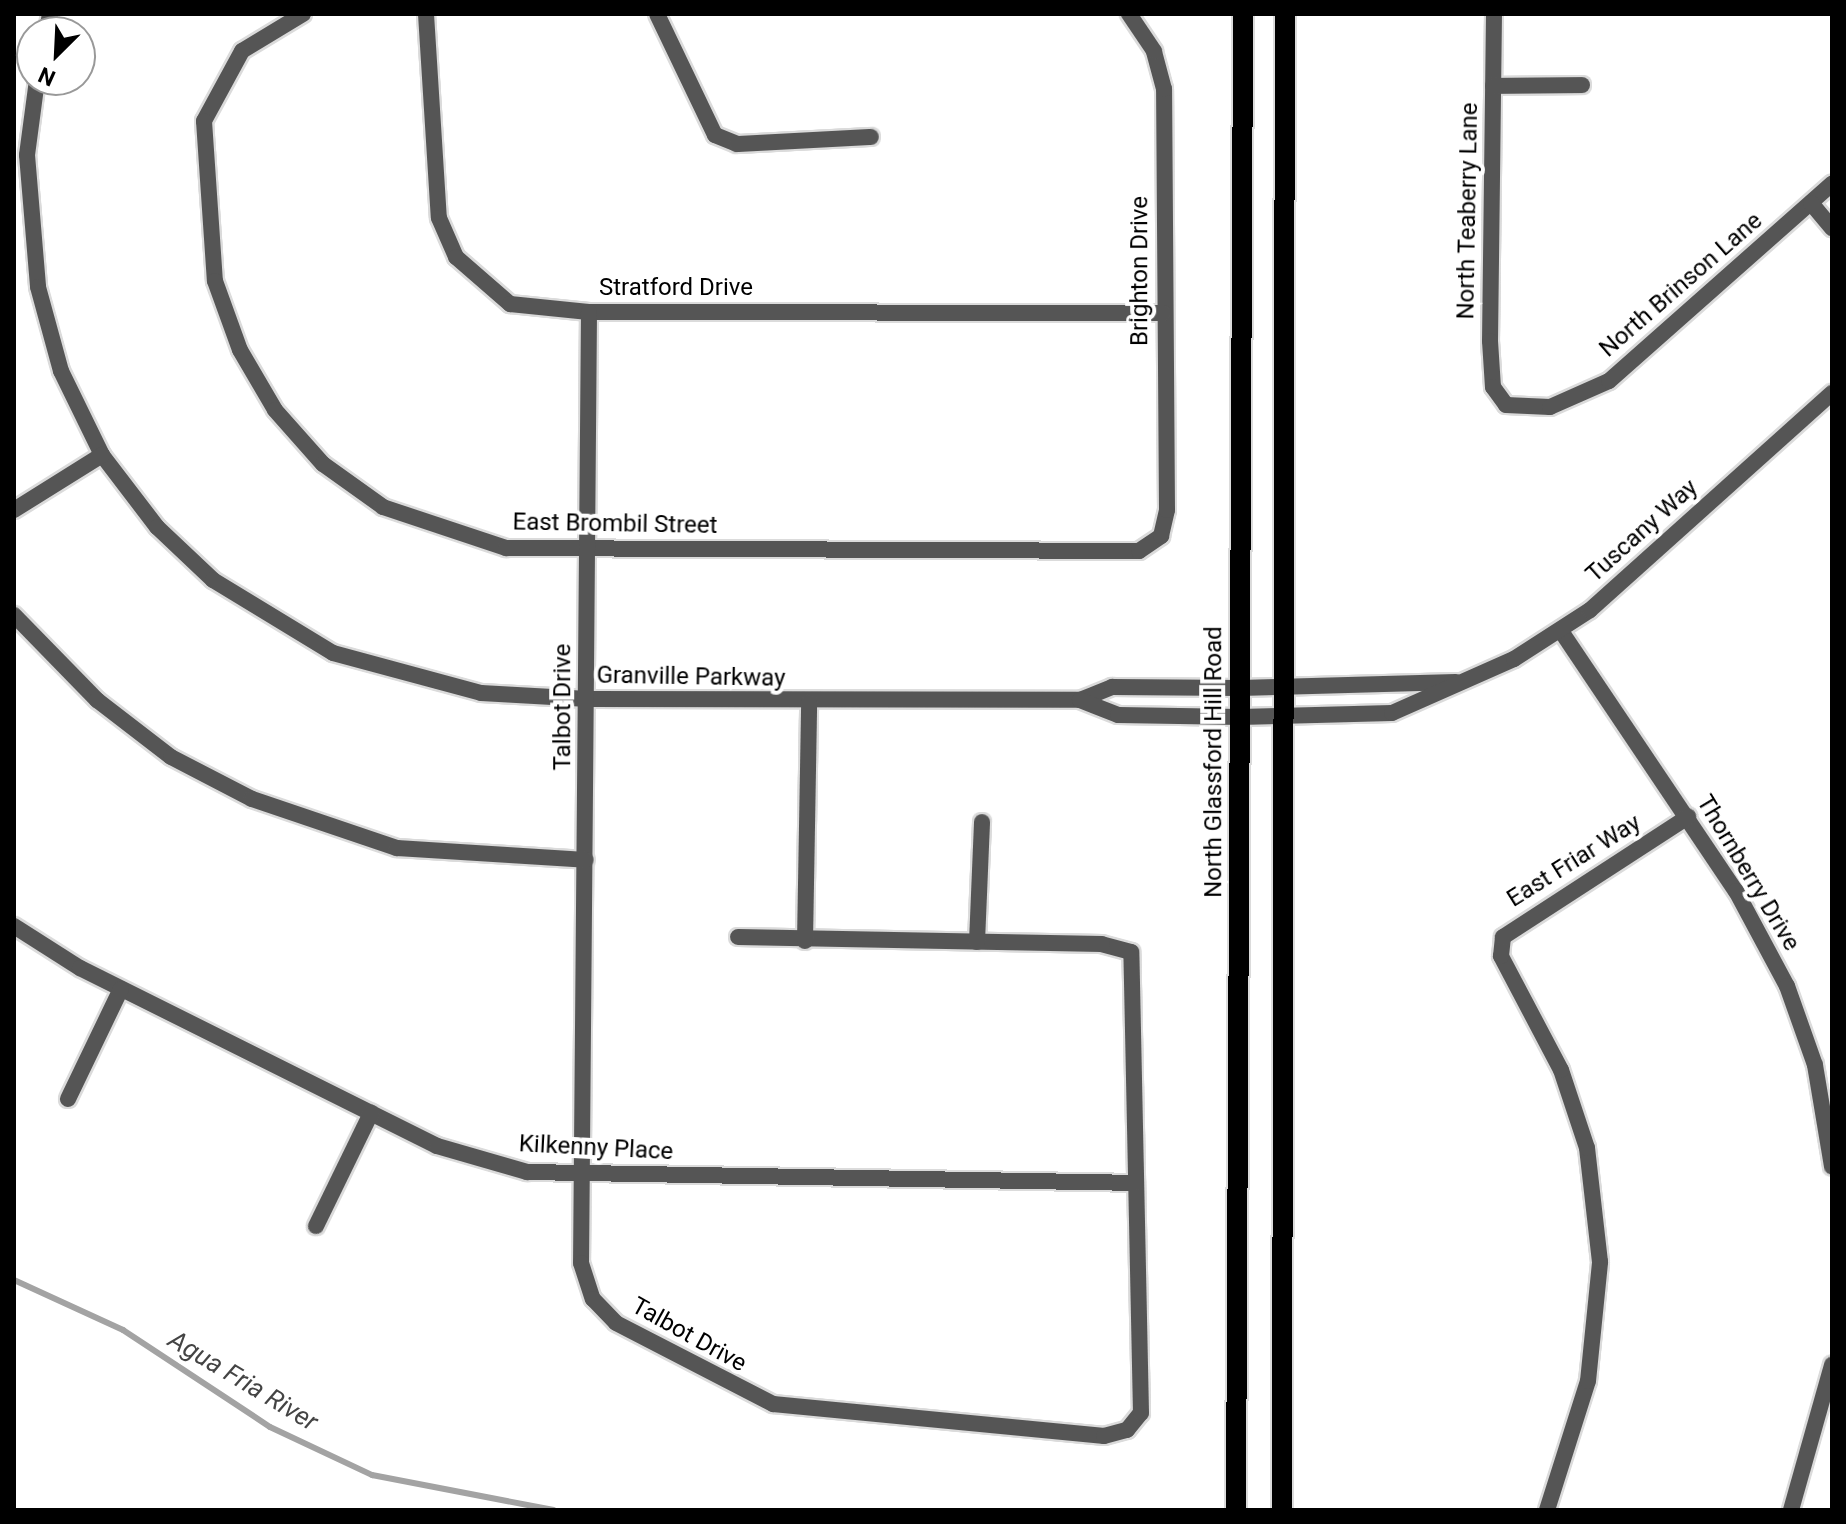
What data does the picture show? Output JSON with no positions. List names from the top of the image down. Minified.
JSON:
{"streets":{"main road":["North Glassford Hill Road"],"street":["North Teaberry Lane","Brighton Drive","North Brinson Lane","Stratford Drive","East Brombil Street","Tuscany Way","Granville Parkway","Talbot Drive","East Friar Way","Thornberry Drive","Kilkenny Place"]},"crossings":[["North Teaberry Lane","North Brinson Lane"],["Brighton Drive","Stratford Drive"],["Brighton Drive","East Brombil Street"],["Stratford Drive","Talbot Drive"],["East Brombil Street","Talbot Drive"],["Tuscany Way","Granville Parkway"],["Tuscany Way","North Glassford Hill Road"],["Tuscany Way","Thornberry Drive"],["Granville Parkway","Talbot Drive"],["Granville Parkway","North Glassford Hill Road"],["Talbot Drive","Kilkenny Place"],["East Friar Way","Thornberry Drive"]],"water":["Agua Fria River"],"north":"bottom left"}
